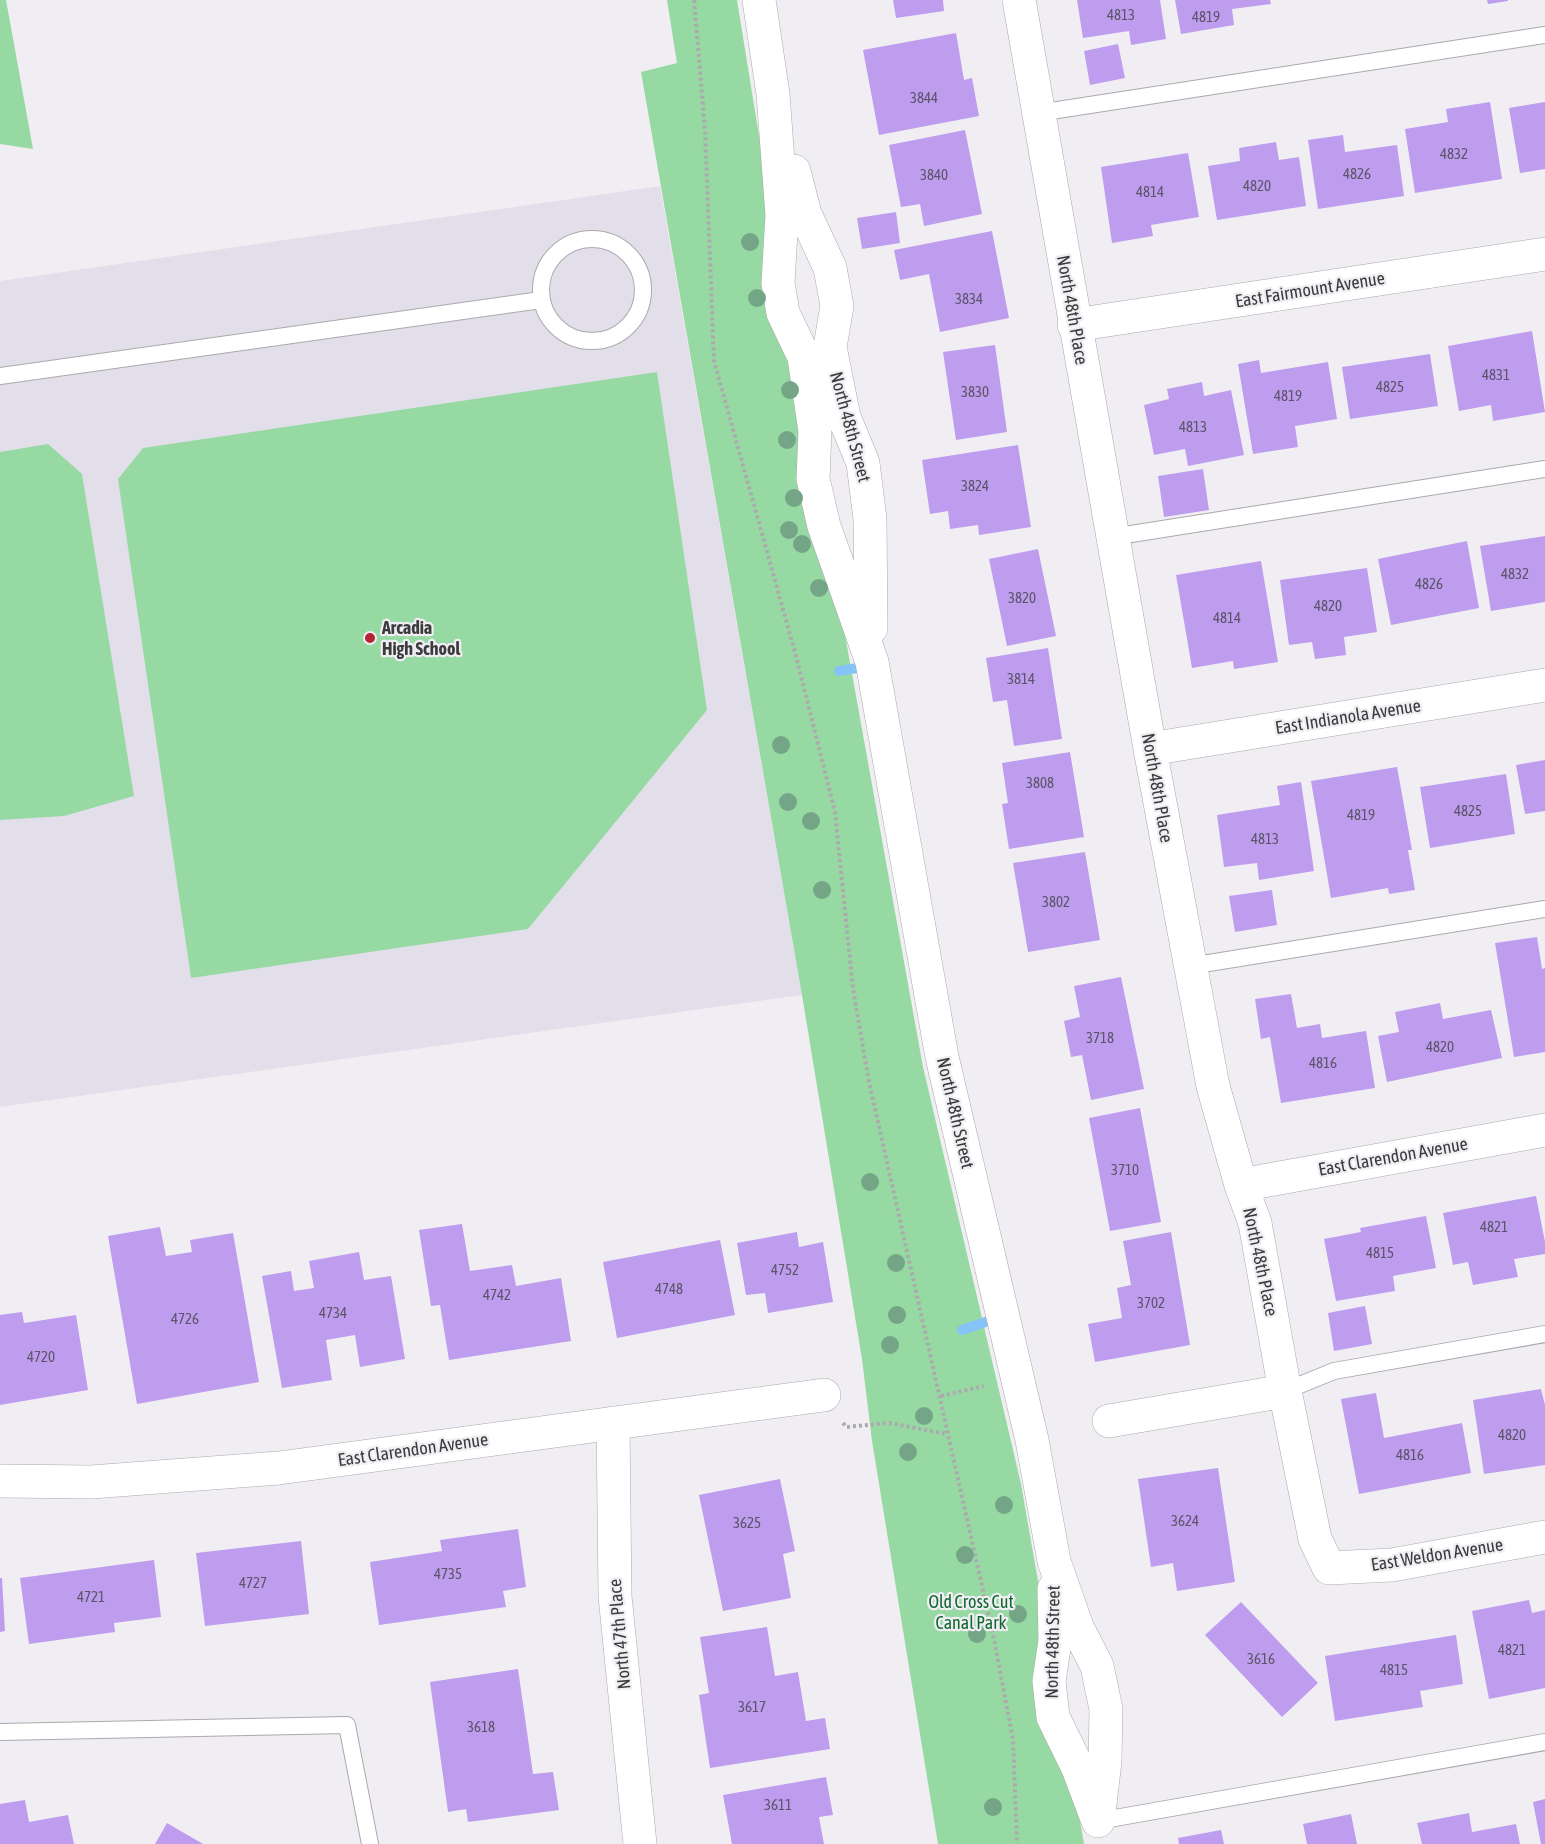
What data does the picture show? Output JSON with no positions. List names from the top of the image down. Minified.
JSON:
{"streets":{"street":["East Fairmount Avenue","North 48th Place","North 48th Street","East Indianola Avenue","East Clarendon Avenue","East Weldon Avenue","North 47th Place"]},"crossings":[["East Fairmount Avenue","North 48th Place"],["North 48th Place","East Indianola Avenue"],["North 48th Place","East Clarendon Avenue"],["North 48th Place","East Weldon Avenue"],["East Clarendon Avenue","North 47th Place"]],"parks":["Old Cross Cut Canal Park"],"places":["Arcadia High School"],"house_numbers":["4813","4819","3844","4832","4826","3840","4820","4814","3834","4831","4825","3830","4819","4813","3824","4832","4826","3820","4820","4814","3814","3808","4825","4819","4813","3802","3718","4820","4816","3710","4821","4815","4752","4748","4742","3702","4734","4726","4720","4820","4816","3624","3625","4735","4727","4721","4821","3616","4815","3617","3618","3611"]}
